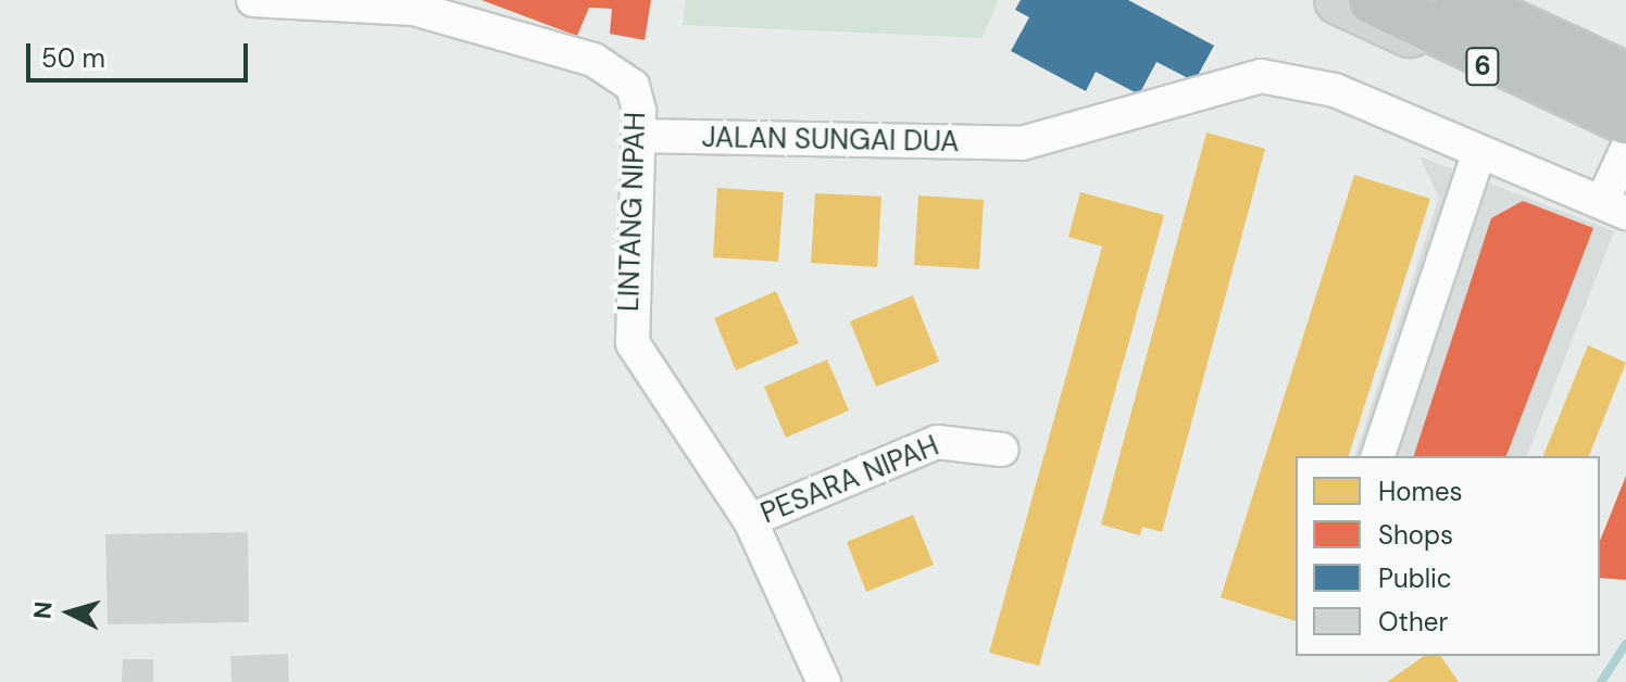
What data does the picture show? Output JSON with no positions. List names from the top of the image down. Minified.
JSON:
{"streets":{"highway":["6"],"street":["JALAN SUNGAI DUA","LINTANG NIPAH","PESARA NIPAH"]},"crossings":[["JALAN SUNGAI DUA","LINTANG NIPAH"],["LINTANG NIPAH","PESARA NIPAH"]],"legend":["Homes","Shops","Public","Other"],"scale_bar":"50 m","north":"left"}
